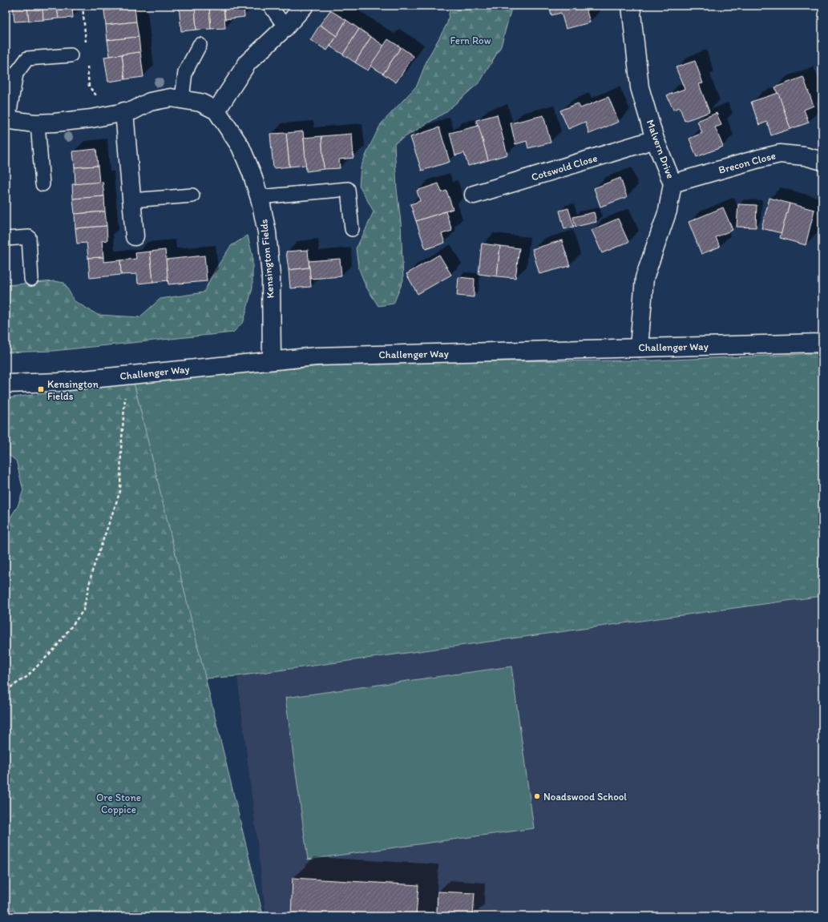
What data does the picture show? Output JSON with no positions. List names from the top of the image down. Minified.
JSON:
{"streets":{"street":["Malvern Drive","Brecon Close","Cotswold Close","Kensington Fields","Challenger Way"]},"crossings":[["Malvern Drive","Brecon Close"],["Malvern Drive","Cotswold Close"],["Malvern Drive","Challenger Way"],["Kensington Fields","Challenger Way"]],"parks":["Fern Row","Ore Stone Coppice"],"places":{"transit":["Kensington Fields"],"other":["Noadswood School"]}}
